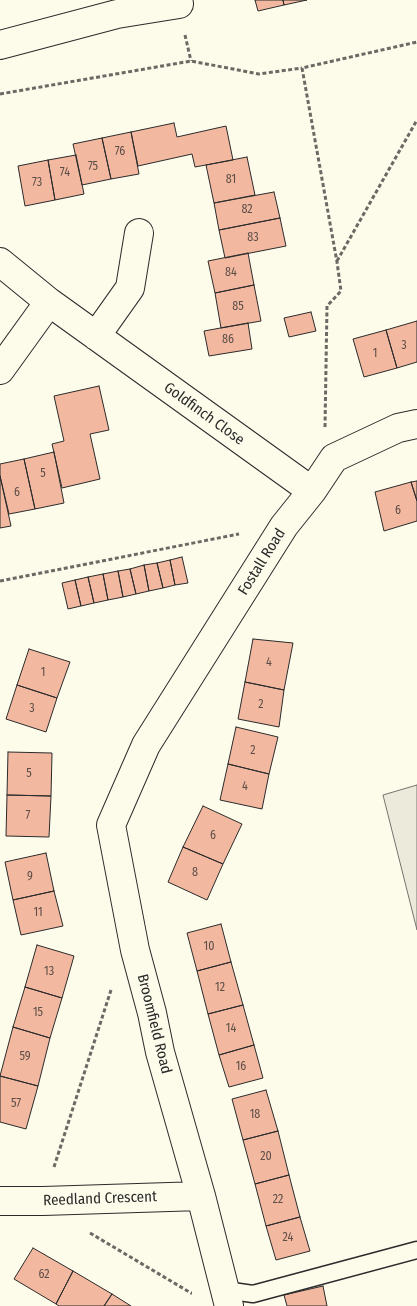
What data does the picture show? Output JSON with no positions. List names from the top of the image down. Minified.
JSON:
{"streets":{"street":["Goldfinch Close","Fostall Road","Broomfield Road","Reedland Crescent"]},"crossings":[["Goldfinch Close","Fostall Road"],["Fostall Road","Broomfield Road"],["Broomfield Road","Reedland Crescent"]],"house_numbers":["76","75","74","81","73","82","83","84","85","86","3","1","5","6","6","4","1","2","3","2","5","4","7","6","8","9","11","10","13","12","15","14","59","16","57","18","20","22","24","62"]}
